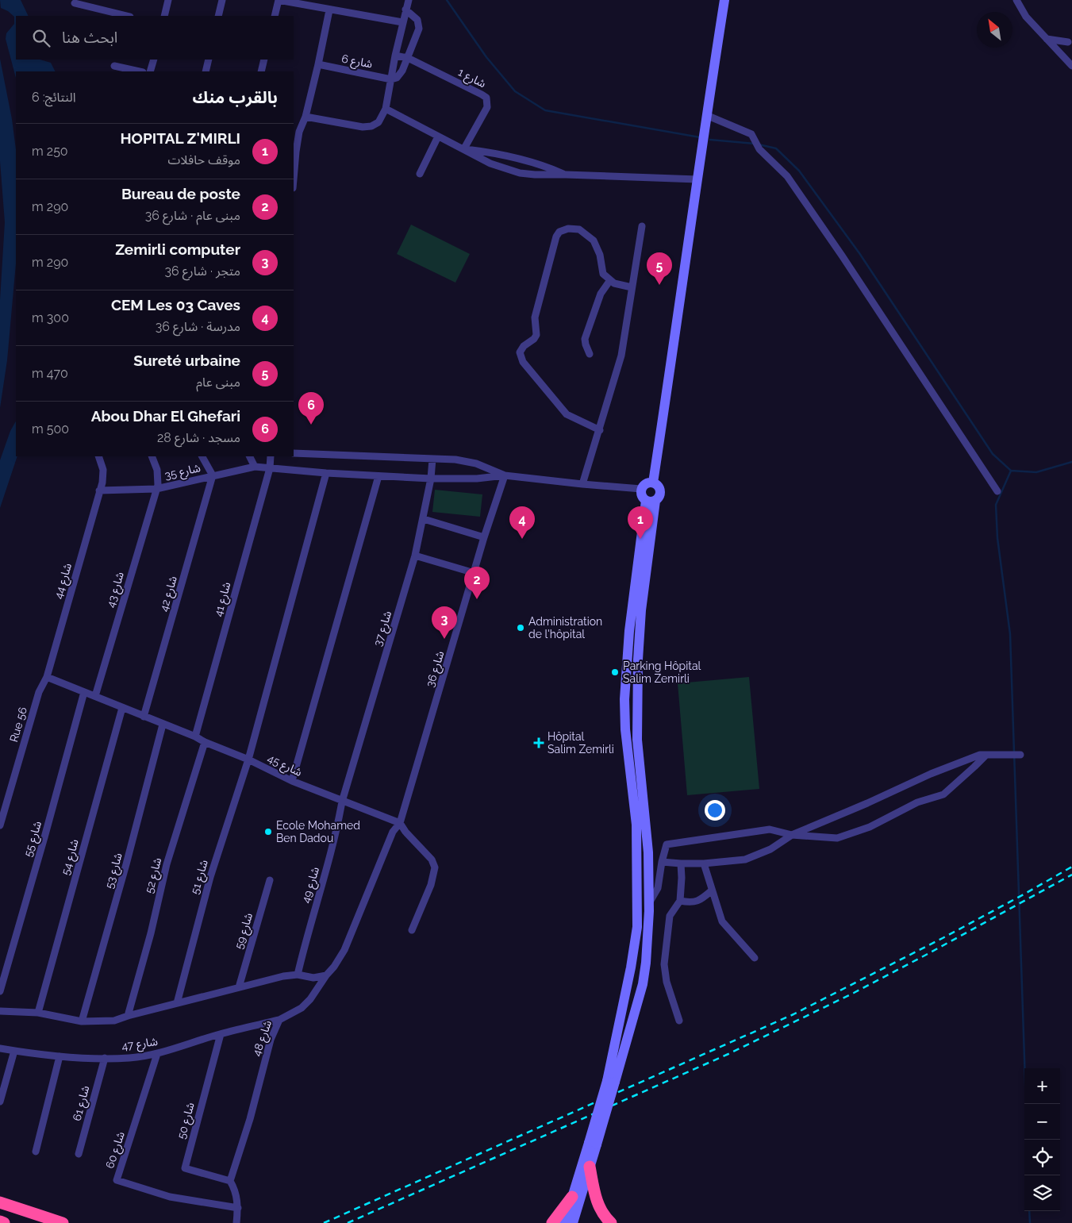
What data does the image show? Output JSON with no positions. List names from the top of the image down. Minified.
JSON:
{"streets":{"street":["شارع 6","شارع 1","شارع 35","شارع 44","شارع 43","شارع 42","شارع 41","شارع 37","شارع 36","Rue 56","شارع 45","شارع 55","شارع 54","شارع 53","شارع 52","شارع 51","شارع 49","شارع 59","شارع 48","شارع 47","شارع 61","شارع 50","شارع 60"]},"crossings":[["شارع 35","شارع 44"],["شارع 35","شارع 43"],["شارع 35","شارع 42"],["شارع 35","شارع 41"],["شارع 35","شارع 37"],["شارع 35","شارع 36"],["شارع 35","شارع 51"],["شارع 44","Rue 56"],["شارع 44","شارع 45"],["شارع 43","شارع 45"],["شارع 42","شارع 45"],["شارع 41","شارع 45"],["شارع 37","شارع 45"],["شارع 37","شارع 49"],["شارع 36","شارع 45"],["شارع 36","شارع 48"],["Rue 56","شارع 45"],["شارع 45","شارع 55"],["شارع 45","شارع 54"],["شارع 45","شارع 53"],["شارع 45","شارع 52"],["شارع 45","شارع 51"],["شارع 45","شارع 49"],["شارع 45","شارع 48"],["شارع 48","شارع 47"],["شارع 48","شارع 50"],["شارع 47","شارع 61"],["شارع 47","شارع 50"],["شارع 47","شارع 60"]],"places":{"other":["Administration de l'hôpital","Parking Hôpital Salim Zemirli","Ecole Mohamed Ben Dadou"],"health":["Hôpital Salim Zemirli"]},"north":"top left","page":{"search":"ابحث هنا","heading":["بالقرب منك","النتائج: 6"],"list":[{"mark":"1","name":"HOPITAL Z'MIRLI","note":"موقف حافلات","value":"250 m"},{"mark":"2","name":"Bureau de poste","note":"مبنى عام · شارع 36","value":"290 m"},{"mark":"3","name":"Zemirli computer","note":"متجر · شارع 36","value":"290 m"},{"mark":"4","name":"CEM Les 03 Caves","note":"مدرسة · شارع 36","value":"300 m"},{"mark":"5","name":"Sureté urbaine","note":"مبنى عام","value":"470 m"},{"mark":"6","name":"Abou Dhar El Ghefari","note":"مسجد · شارع 28","value":"500 m"}],"pins":["5","6","1","4","2","3"],"map_buttons":["+","−"]}}
